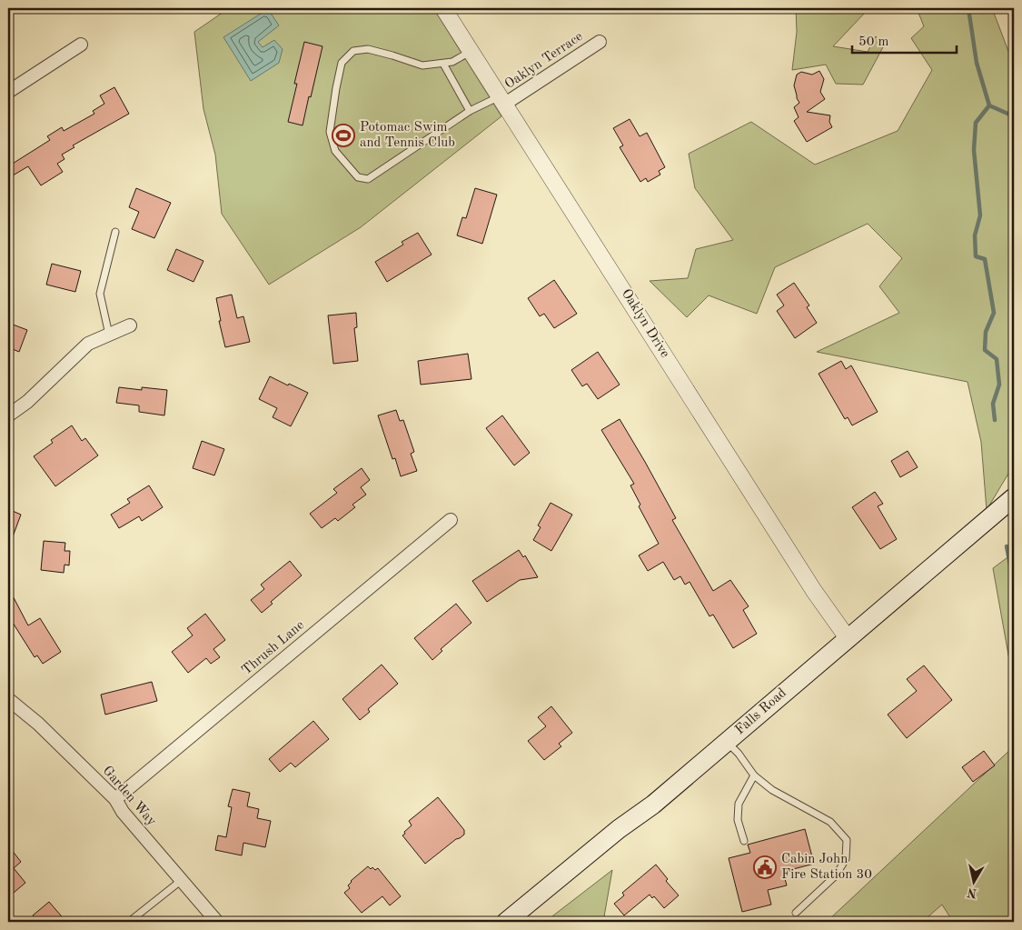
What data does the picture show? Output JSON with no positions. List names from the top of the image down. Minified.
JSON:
{"streets":{"main road":["Falls Road"],"street":["Oaklyn Terrace","Oaklyn Drive","Thrush Lane","Garden Way"]},"crossings":[["Oaklyn Terrace","Oaklyn Drive"],["Oaklyn Drive","Falls Road"],["Thrush Lane","Garden Way"]],"places":{"sports":["Potomac Swim and Tennis Club"],"public building":["Cabin John Fire Station 30"]},"scale_bar":"50 m","north":"bottom"}
